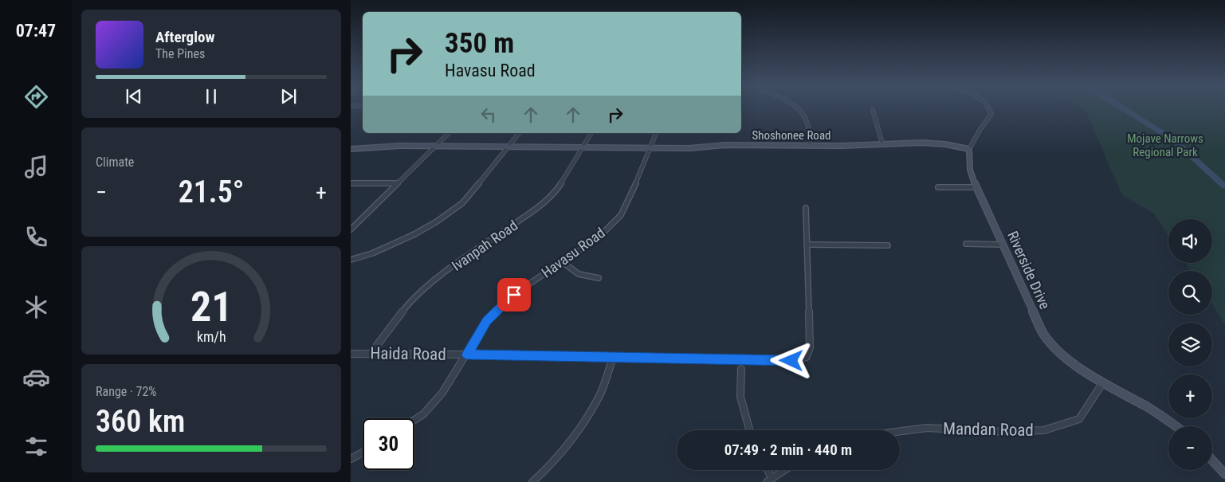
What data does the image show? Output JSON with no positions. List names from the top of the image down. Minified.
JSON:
{"streets":{"street":["Shoshonee Road","Ivanpah Road","Havasu Road","Riverside Drive","Haida Road","Mandan Road"]},"crossings":[["Shoshonee Road","Ivanpah Road"],["Shoshonee Road","Havasu Road"],["Shoshonee Road","Riverside Drive"],["Ivanpah Road","Haida Road"],["Havasu Road","Haida Road"],["Riverside Drive","Mandan Road"]],"parks":["Mojave Narrows Regional Park"],"page":{"tabs":"07:47","turn":["350 m","Havasu Road"],"song":["Afterglow","The Pines"],"tile":["Climate",["Range · 72%","360 km"]],"heat":["−","21.5°","+"],"map_buttons":["+","−"],"limit":"30","trip":"07:49 · 2 min · 440 m","gauge":["21","km/h"]}}
